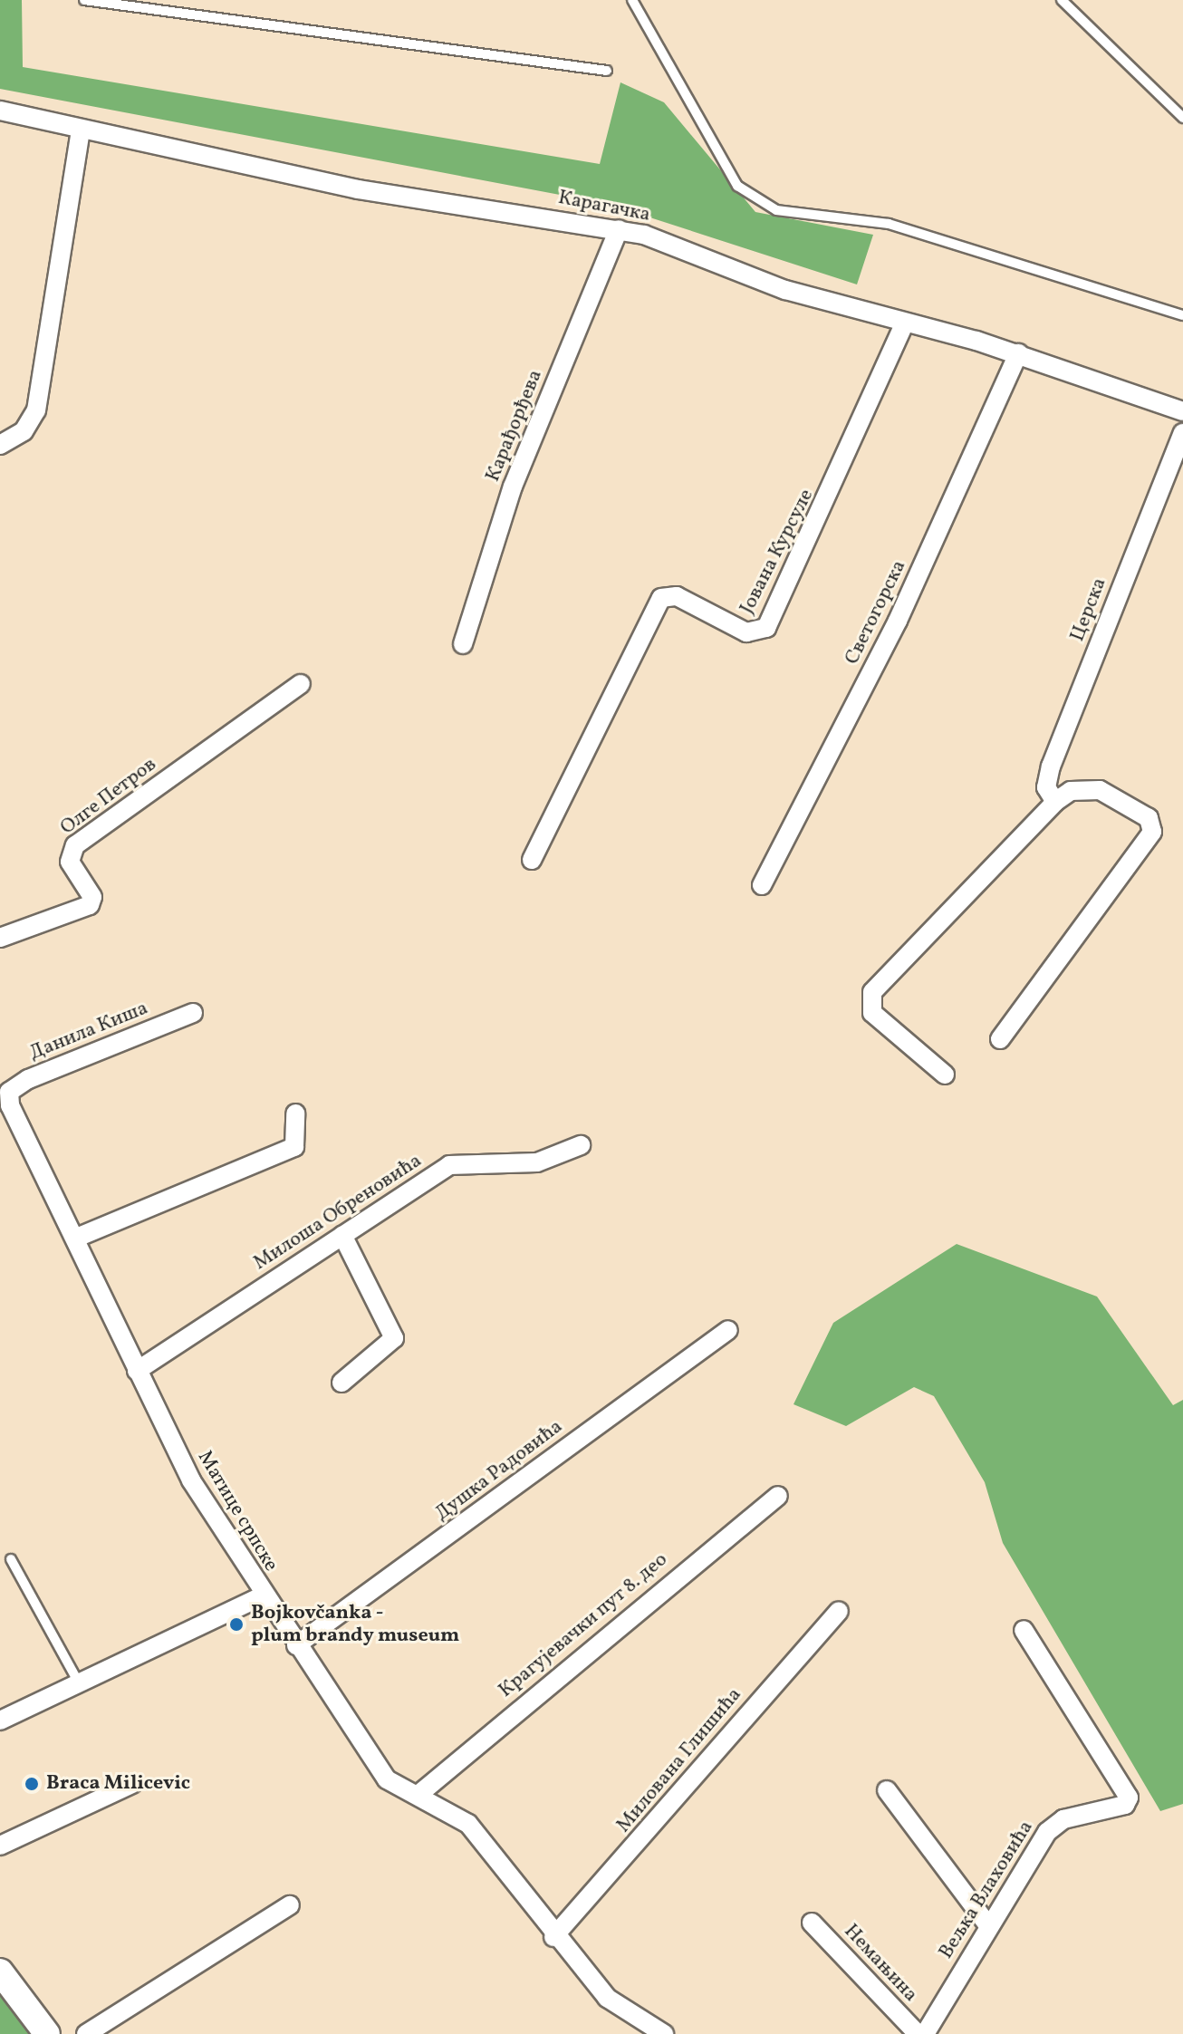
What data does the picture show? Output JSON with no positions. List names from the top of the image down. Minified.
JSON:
{"streets":{"street":["Карагачка","Карађорђева","Јована Курсуле","Церска","Светогорска","Олге Петров","Данила Киша","Милоша Обреновића","Душка Радовића","Матице српске","Крагујевачки пут 8. део","Милована Глишића","Вељка Влаховића","Немањина"]},"crossings":[["Карагачка","Карађорђева"],["Карагачка","Јована Курсуле"],["Карагачка","Светогорска"],["Данила Киша","Матице српске"],["Милоша Обреновића","Матице српске"],["Душка Радовића","Матице српске"],["Матице српске","Крагујевачки пут 8. део"],["Матице српске","Милована Глишића"]],"places":["Bojkovčanka - plum brandy museum","Braca Milicevic"]}
